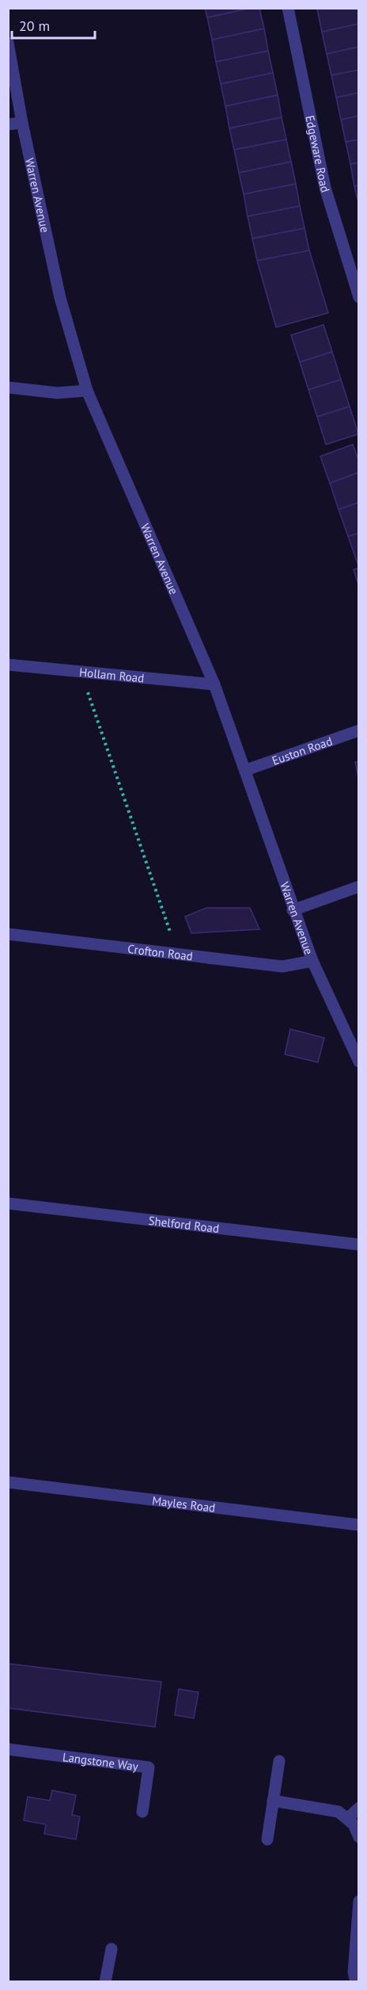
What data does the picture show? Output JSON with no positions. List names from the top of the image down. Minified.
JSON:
{"streets":{"street":["Edgeware Road","Warren Avenue","Hollam Road","Euston Road","Crofton Road","Shelford Road","Mayles Road","Langstone Way"]},"crossings":[["Warren Avenue","Hollam Road"],["Warren Avenue","Euston Road"],["Warren Avenue","Crofton Road"]],"scale_bar":"20 m"}
